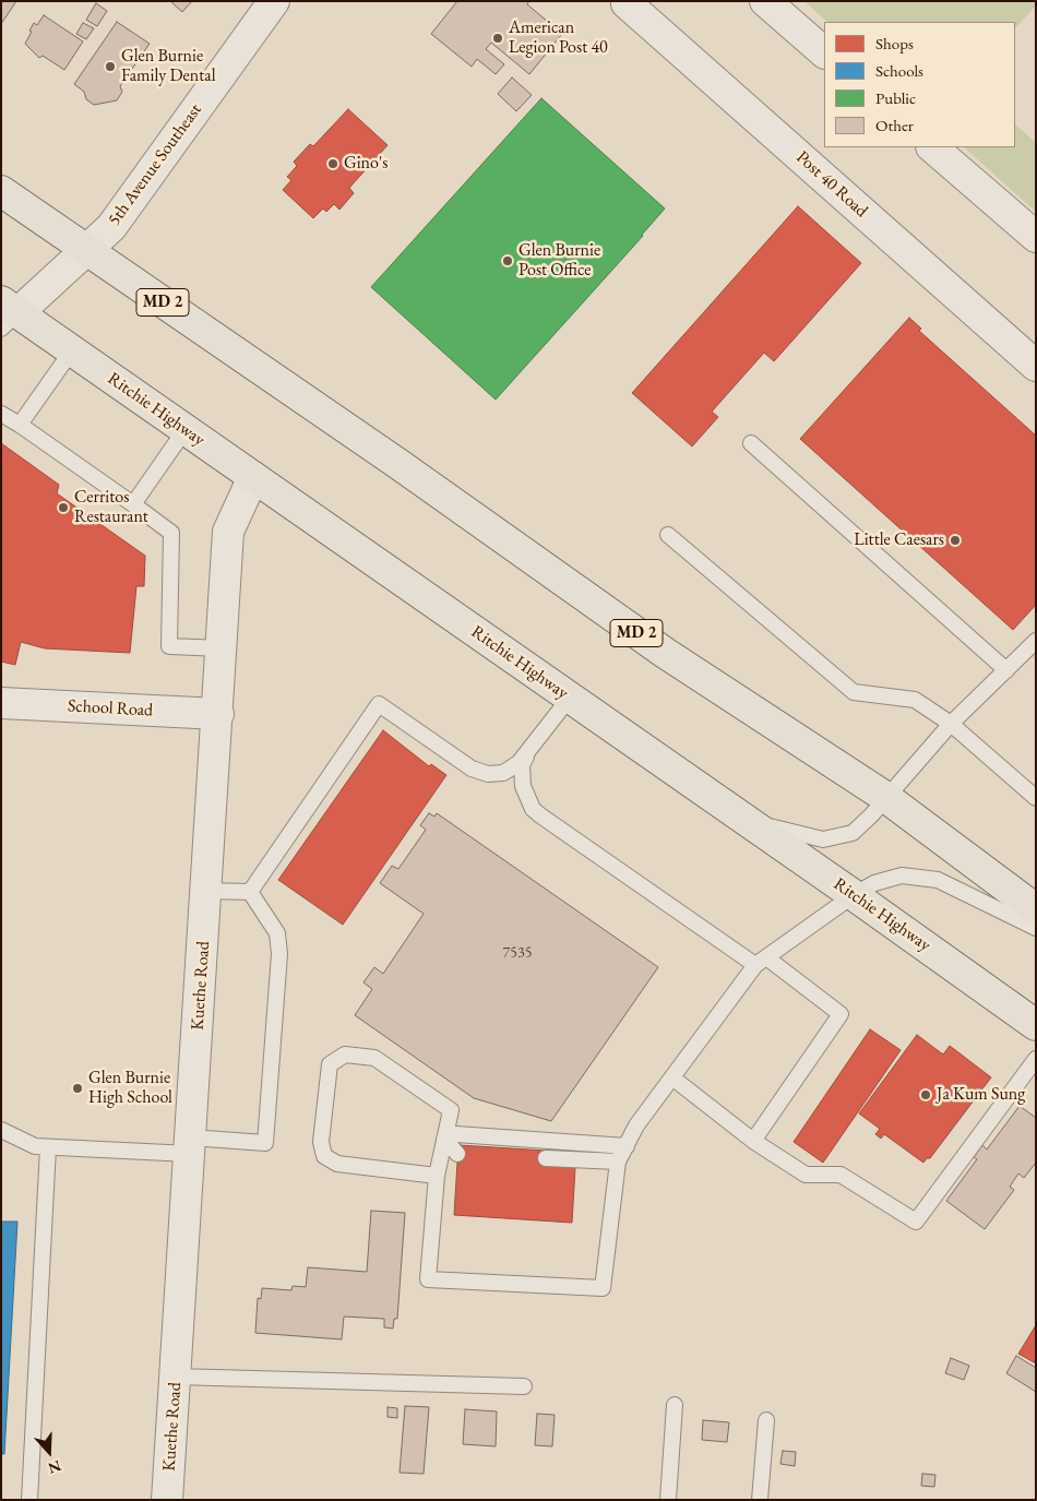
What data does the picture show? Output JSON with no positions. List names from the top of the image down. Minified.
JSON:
{"streets":{"main road":["MD 2","Ritchie Highway"],"street":["5th Avenue Southeast","Post 40 Road","School Road","Kuethe Road"]},"crossings":[["5th Avenue Southeast","MD 2"],["5th Avenue Southeast","Ritchie Highway"],["Ritchie Highway","Kuethe Road"],["School Road","Kuethe Road"]],"places":["American Legion Post 40","Glen Burnie Family Dental","Gino's","Glen Burnie Post Office","Cerritos Restaurant","Little Caesars","Glen Burnie High School","Ja Kum Sung"],"house_numbers":["7535"],"legend":["Shops","Schools","Public","Other"],"north":"bottom"}
